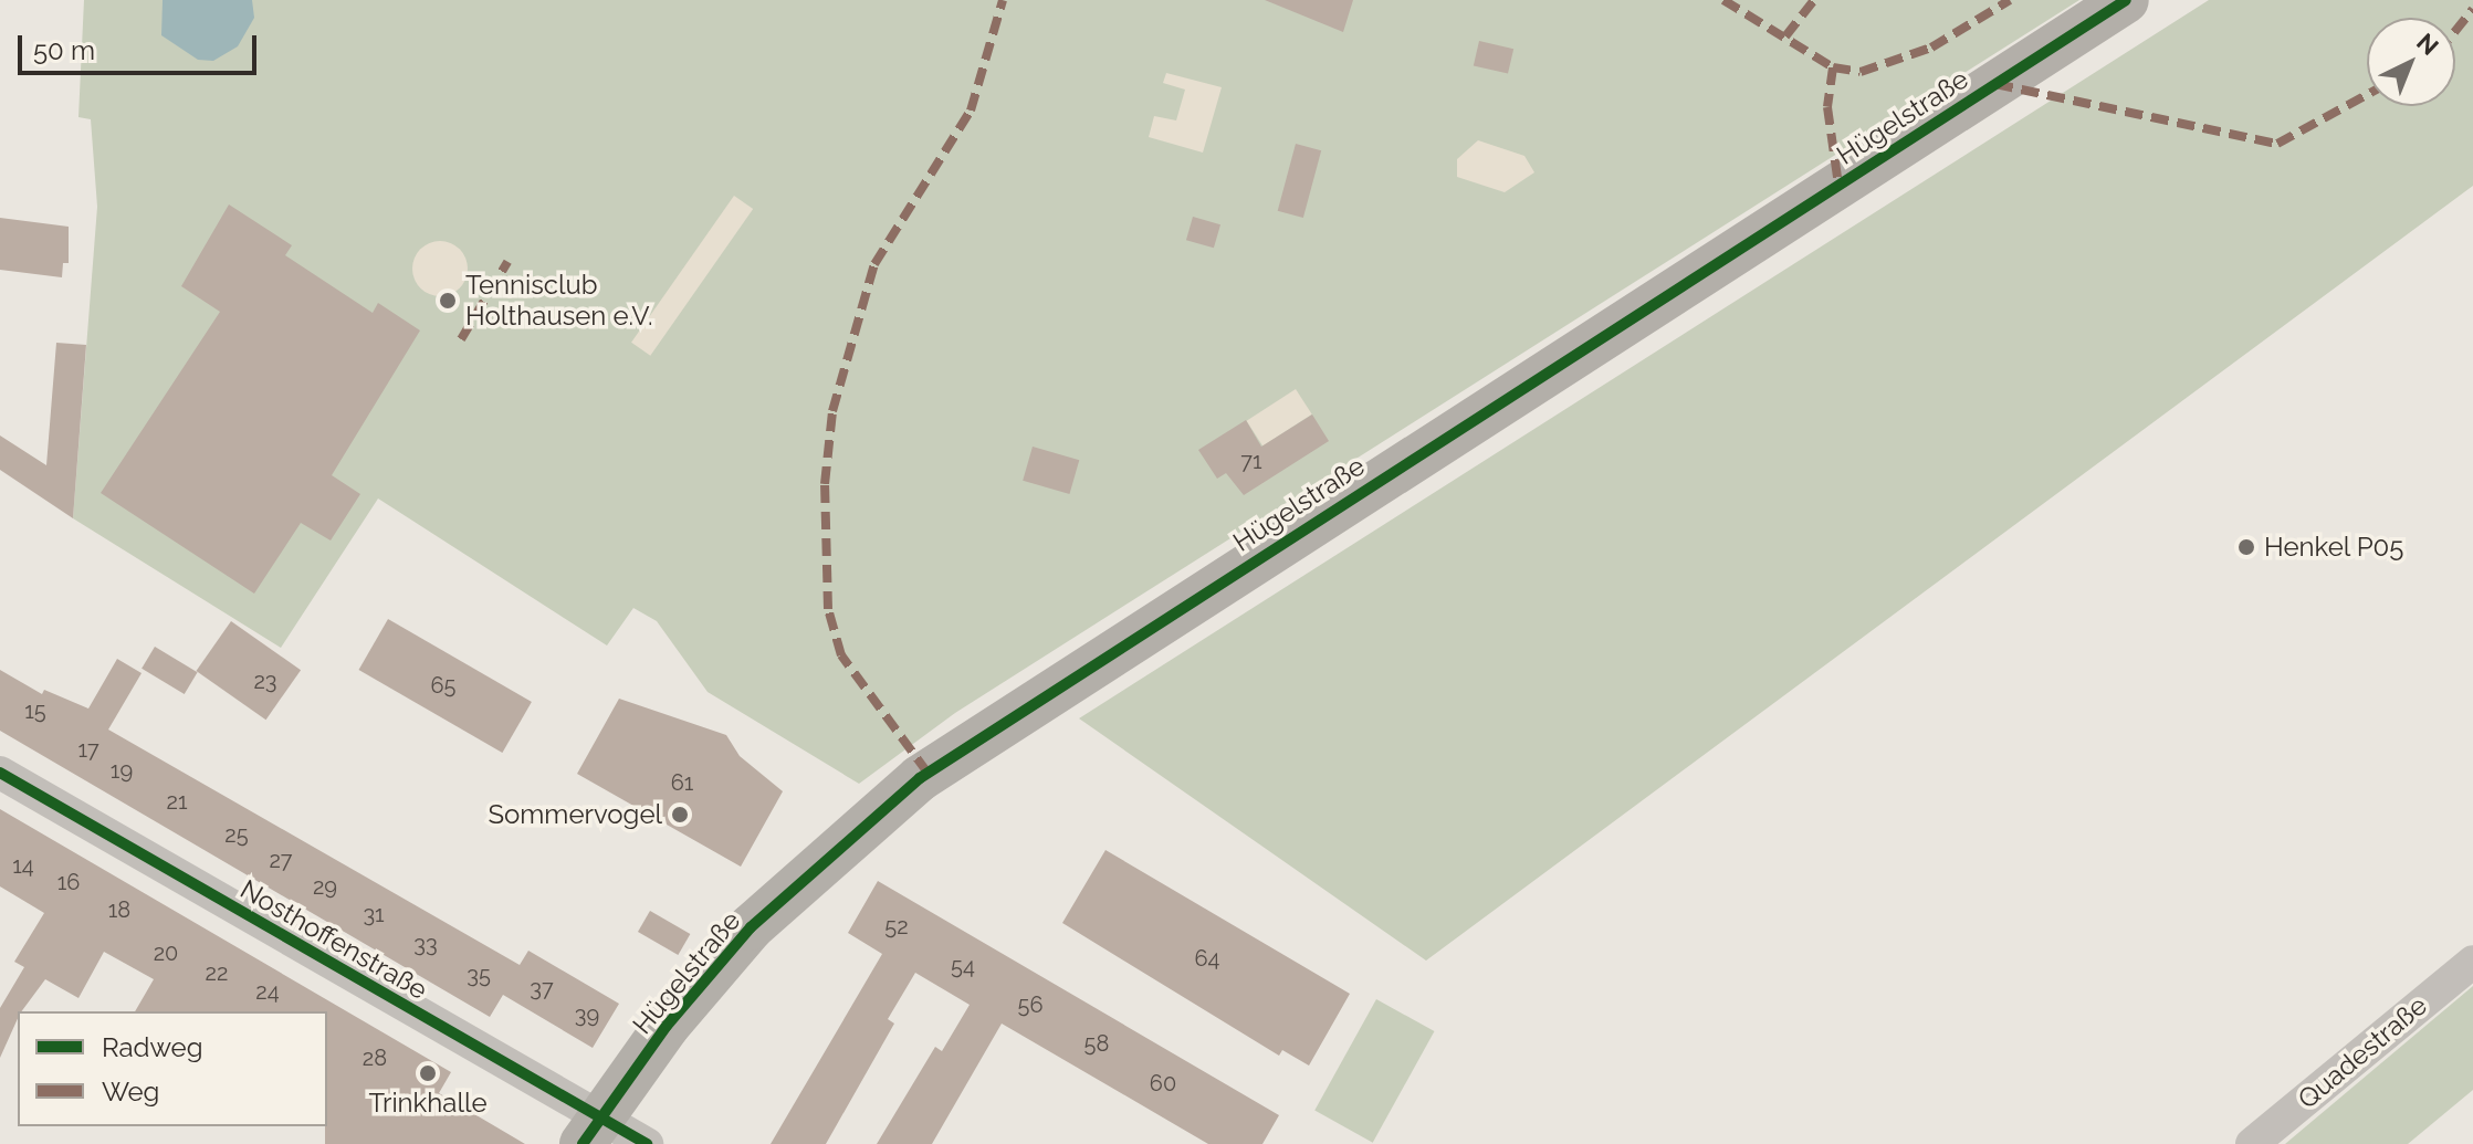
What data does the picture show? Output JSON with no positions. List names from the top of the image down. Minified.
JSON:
{"streets":{"street":["Hügelstraße","Nosthoffenstraße","Quadestraße"]},"crossings":[["Hügelstraße","Nosthoffenstraße"]],"places":["Tennisclub Holthausen e.V.","Henkel P05","Sommervogel","Trinkhalle"],"house_numbers":["71","23","65","15","17","19","61","21","25","27","14","16","29","18","31","52","33","20","64","54","22","35","37","24","56","39","58","28","60"],"legend":["Radweg","Weg"],"scale_bar":"50 m","north":"top right"}
